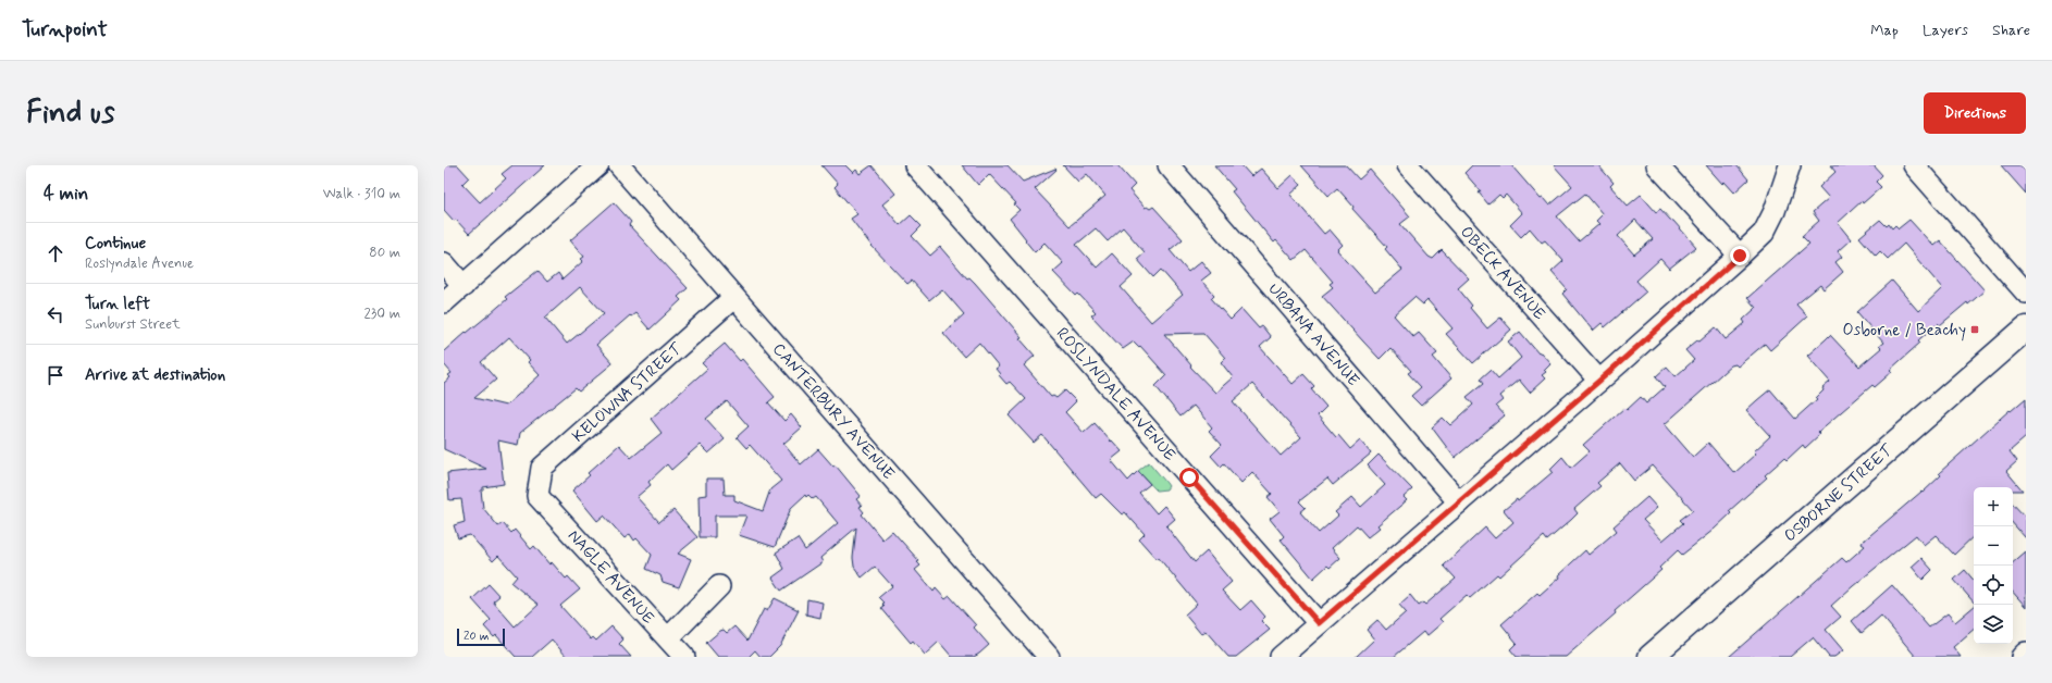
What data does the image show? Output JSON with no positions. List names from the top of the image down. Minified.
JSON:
{"streets":{"main road":["OSBORNE STREET"],"street":["OBECK AVENUE","URBANA AVENUE","KELOWNA STREET","ROSLYNDALE AVENUE","CANTERBURY AVENUE","NAGLE AVENUE"]},"crossings":[["KELOWNA STREET","CANTERBURY AVENUE"],["KELOWNA STREET","NAGLE AVENUE"]],"places":{"transit":["Osborne / Beachy"]},"scale_bar":"20 m","page":{"header":"Turnpoint","nav":["Map","Layers","Share"],"buttons":"Directions","title":"Find us","heading":["4 min","Walk · 310 m"],"list":[["Continue","Roslyndale Avenue","80 m"],["Turn left","Sunburst Street","230 m"],"Arrive at destination"],"map_buttons":["+","−"],"scale":"20 m"}}
